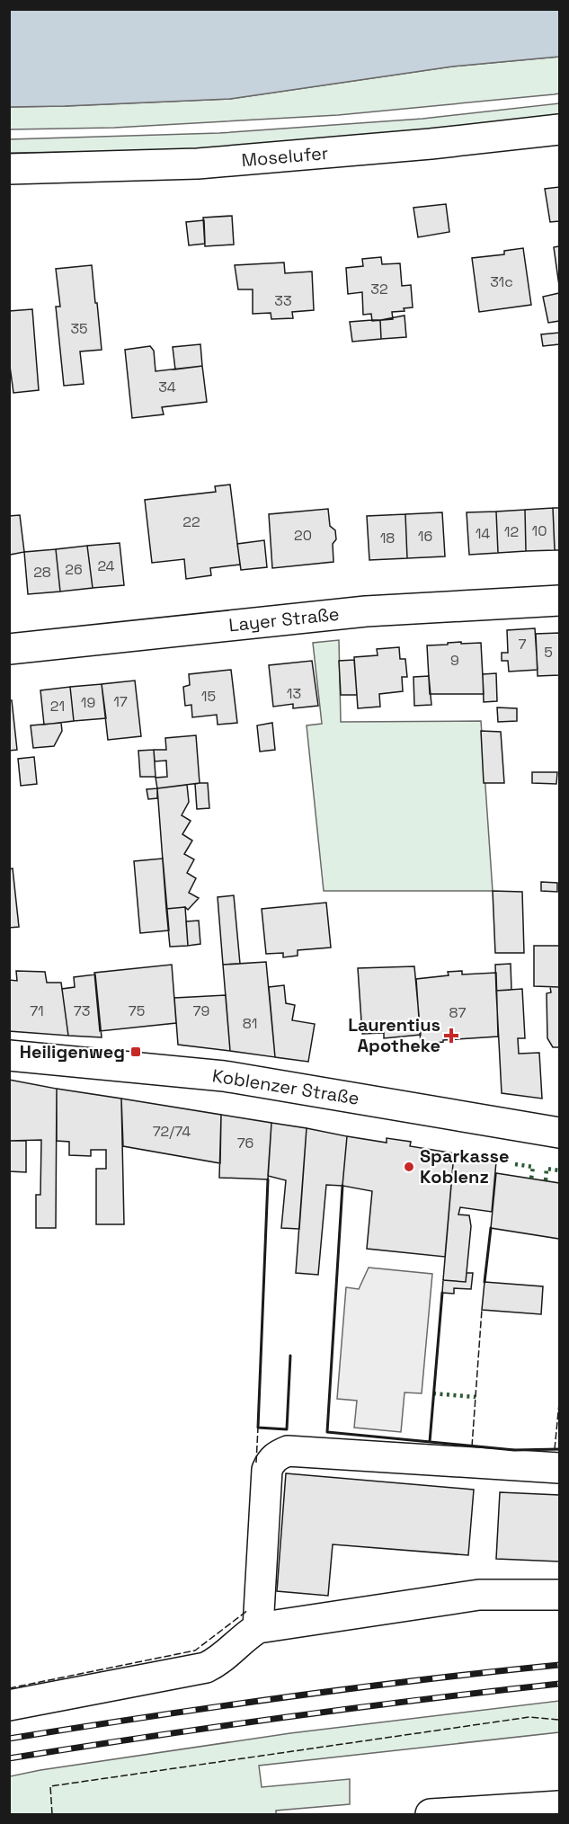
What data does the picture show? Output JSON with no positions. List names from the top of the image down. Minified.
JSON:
{"streets":{"street":["Moselufer","Layer Straße","Koblenzer Straße"]},"places":{"health":["Laurentius Apotheke"],"transit":["Heiligenweg"],"other":["Sparkasse Koblenz"]},"house_numbers":["31c","32","33","35","34","22","10","12","14","20","16","18","24","26","28","7","5","9","13","15","17","19","21","71","73","75","79","87","81","72/74","76"]}
